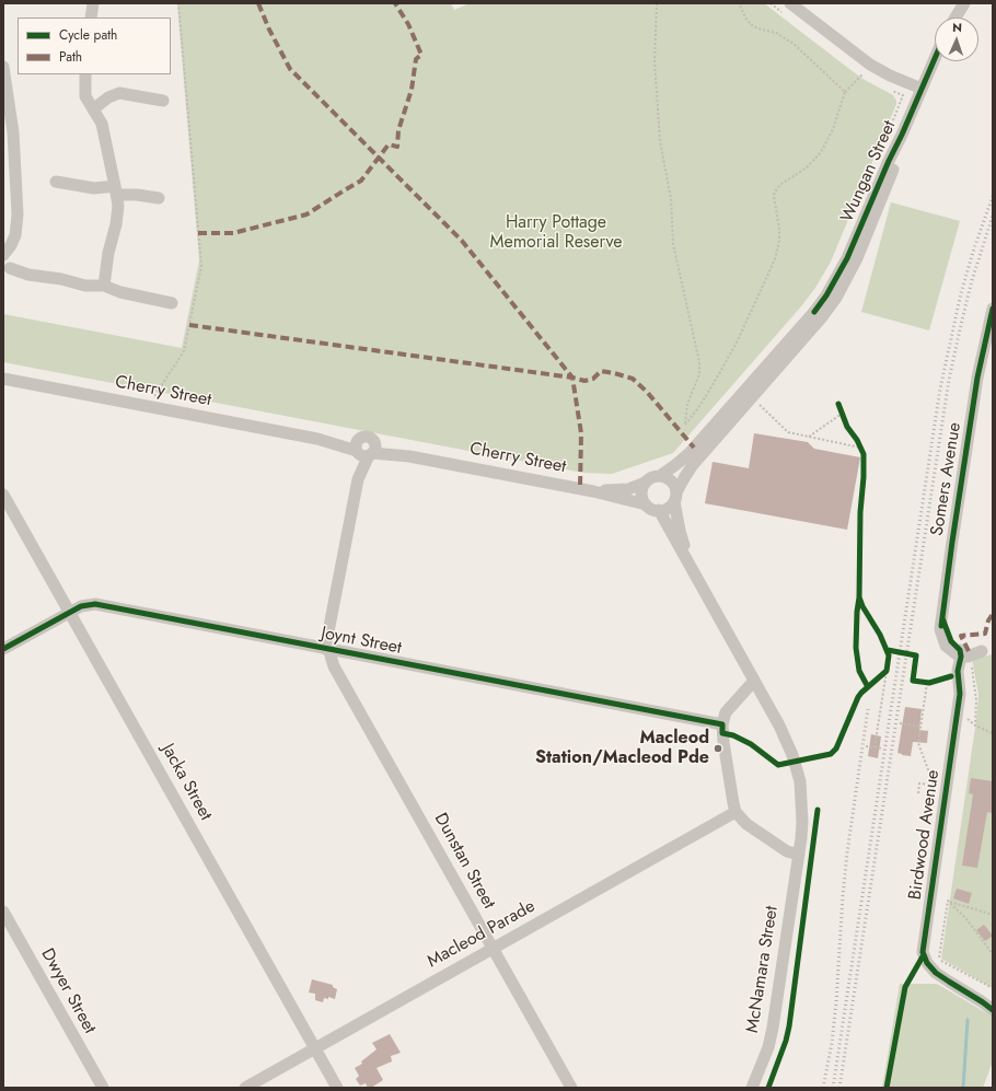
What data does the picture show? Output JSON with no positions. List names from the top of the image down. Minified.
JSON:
{"streets":{"street":["Wungan Street","Cherry Street","Somers Avenue","Joynt Street","Jacka Street","Birdwood Avenue","Dunstan Street","Macleod Parade","McNamara Street","Dwyer Street"]},"crossings":[["Wungan Street","Cherry Street"],["Wungan Street","McNamara Street"],["Cherry Street","Dunstan Street"],["Cherry Street","McNamara Street"],["Somers Avenue","Birdwood Avenue"],["Joynt Street","Jacka Street"],["Joynt Street","Dunstan Street"],["Jacka Street","Macleod Parade"],["Dunstan Street","Macleod Parade"]],"parks":["Harry Pottage Memorial Reserve"],"places":["Macleod Station/Macleod Pde"],"legend":["Cycle path","Path"],"north":"top"}
